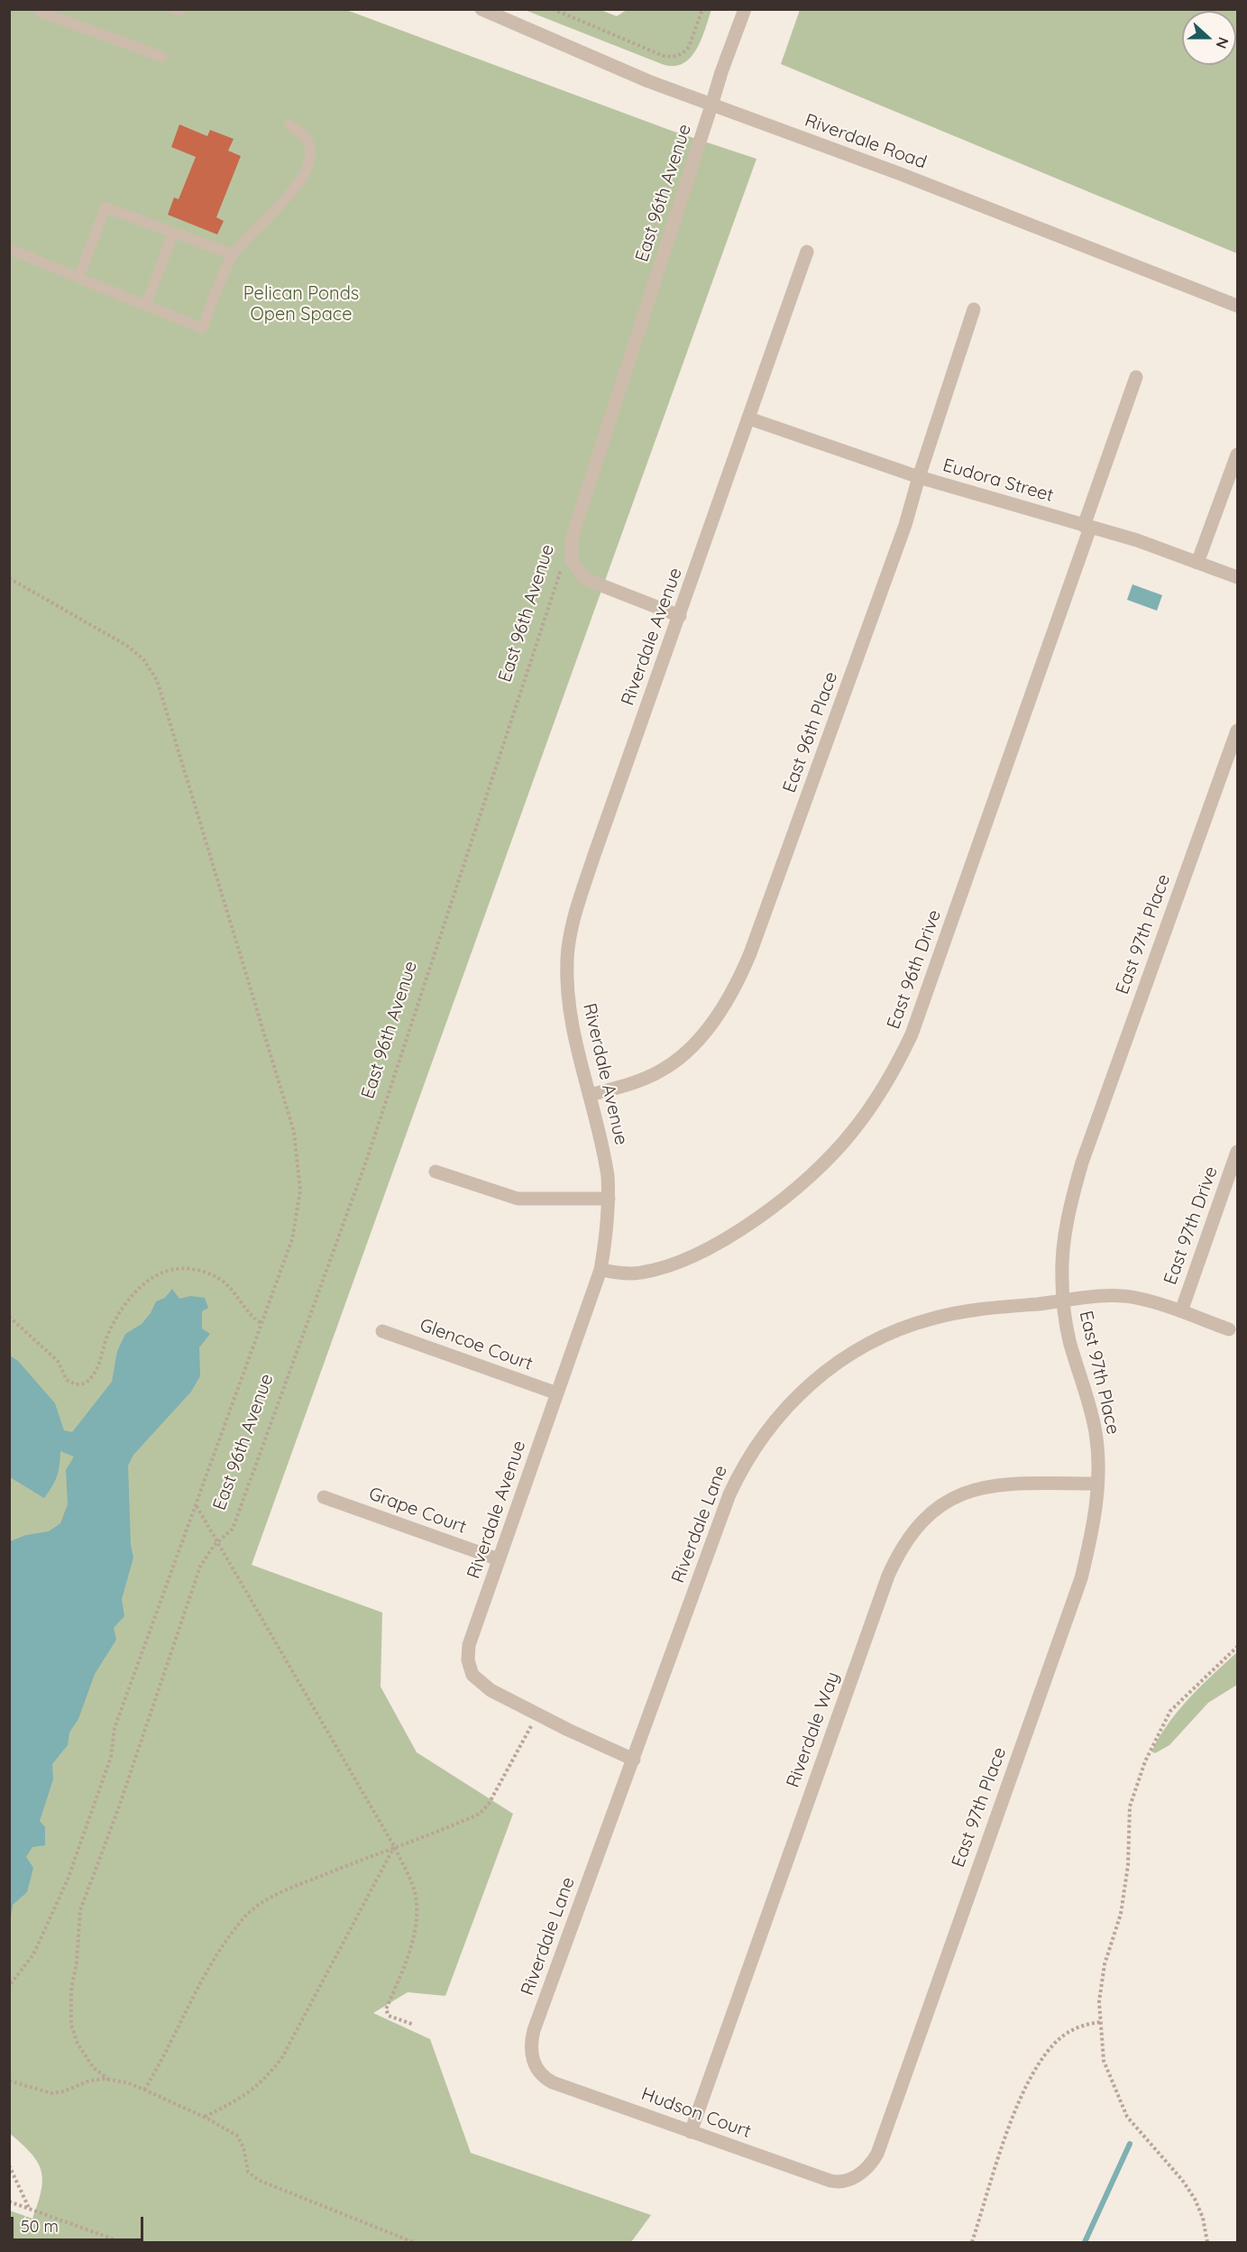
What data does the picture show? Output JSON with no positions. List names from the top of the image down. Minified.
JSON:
{"streets":{"street":["Riverdale Road","East 96th Avenue","Eudora Street","Riverdale Avenue","East 96th Place","East 97th Place","East 96th Drive","East 97th Drive","Glencoe Court","Grape Court","Riverdale Lane","Riverdale Way","Hudson Court"]},"crossings":[["Riverdale Road","East 96th Avenue"],["East 96th Avenue","Riverdale Avenue"],["Eudora Street","Riverdale Avenue"],["Eudora Street","East 96th Place"],["Eudora Street","East 96th Drive"],["Riverdale Avenue","East 96th Place"],["Riverdale Avenue","East 96th Drive"],["Riverdale Avenue","Glencoe Court"],["Riverdale Avenue","Grape Court"],["Riverdale Avenue","Riverdale Lane"],["East 97th Place","Riverdale Lane"],["East 97th Place","Riverdale Way"],["East 97th Place","Hudson Court"],["East 97th Drive","Riverdale Lane"],["Riverdale Lane","Hudson Court"],["Riverdale Way","Hudson Court"]],"parks":["Pelican Ponds Open Space"],"scale_bar":"50 m","north":"right"}
